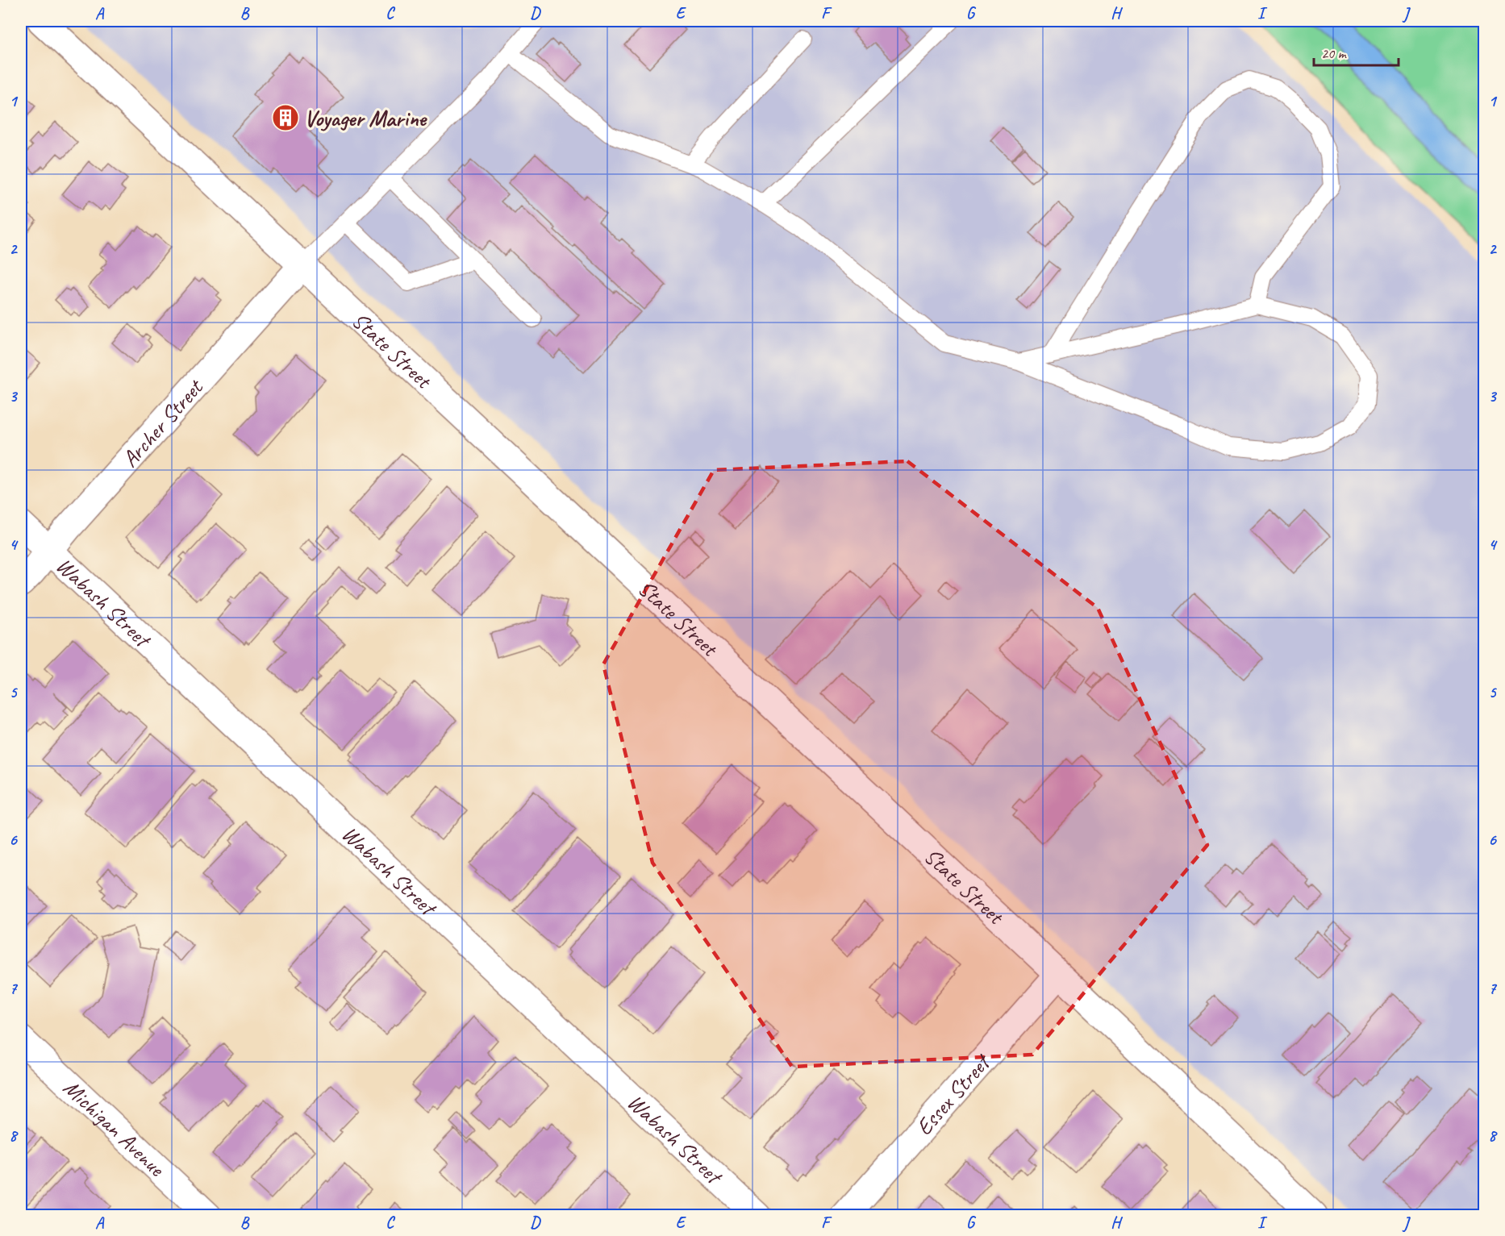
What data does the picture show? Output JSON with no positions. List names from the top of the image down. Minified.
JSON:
{"streets":{"street":["State Street","Archer Street","Wabash Street","Essex Street","Michigan Avenue"]},"crossings":[["State Street","Archer Street"],["State Street","Essex Street"],["Archer Street","Wabash Street"]],"places":{"building":["Voyager Marine"]},"scale_bar":"20 m","grid":{"columns":["A","B","C","D","E","F","G","H","I","J"],"rows":["1","2","3","4","5","6","7","8"]}}
